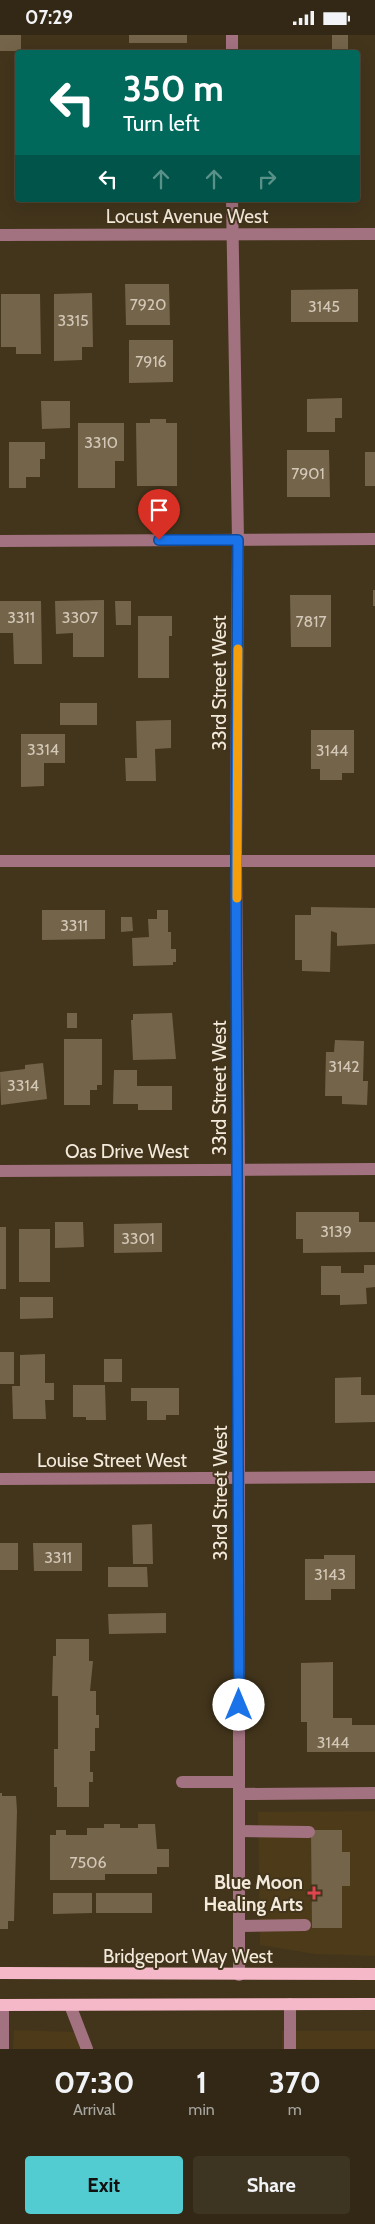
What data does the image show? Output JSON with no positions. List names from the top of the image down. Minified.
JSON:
{"streets":{"main road":["Bridgeport Way West"],"street":["Locust Avenue West","33rd Street West","Oas Drive West","Louise Street West"]},"crossings":[["Locust Avenue West","33rd Street West"],["33rd Street West","Oas Drive West"],["33rd Street West","Louise Street West"],["33rd Street West","Bridgeport Way West"]],"places":{"health":["Blue Moon Healing Arts"]},"house_numbers":["7920","3145","3315","7916","3310","7901","3311","3307","7817","3314","3144","3311","3142","3314","3139","3301","3311","3143","3144","7506"],"page":{"status":"07:29","turn":["350 m","Turn left"],"eta":["07:30","Arrival","1","min","370","m"],"buttons":["Exit","Share"]}}
